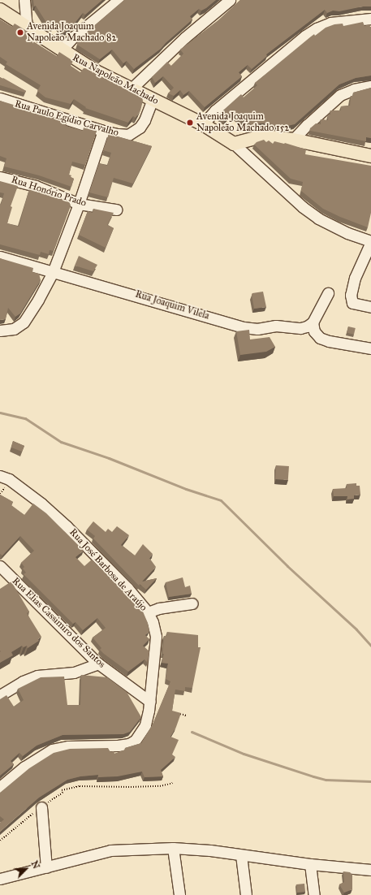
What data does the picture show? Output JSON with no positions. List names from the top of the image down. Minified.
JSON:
{"streets":{"main road":["Rua Napoleão Machado"],"street":["Rua Paulo Egídio Carvalho","Rua Honório Prado","Rua Joaquim Vilela","Rua José Barbosa de Araújo","Rua Elias Cassimiro dos Santos"]},"crossings":[["Rua Napoleão Machado","Rua Paulo Egídio Carvalho"],["Rua José Barbosa de Araújo","Rua Elias Cassimiro dos Santos"]],"places":["Avenida Joaquim Napoleão Machado 82","Avenida Joaquim Napoleão Machado 152"],"north":"top right"}
